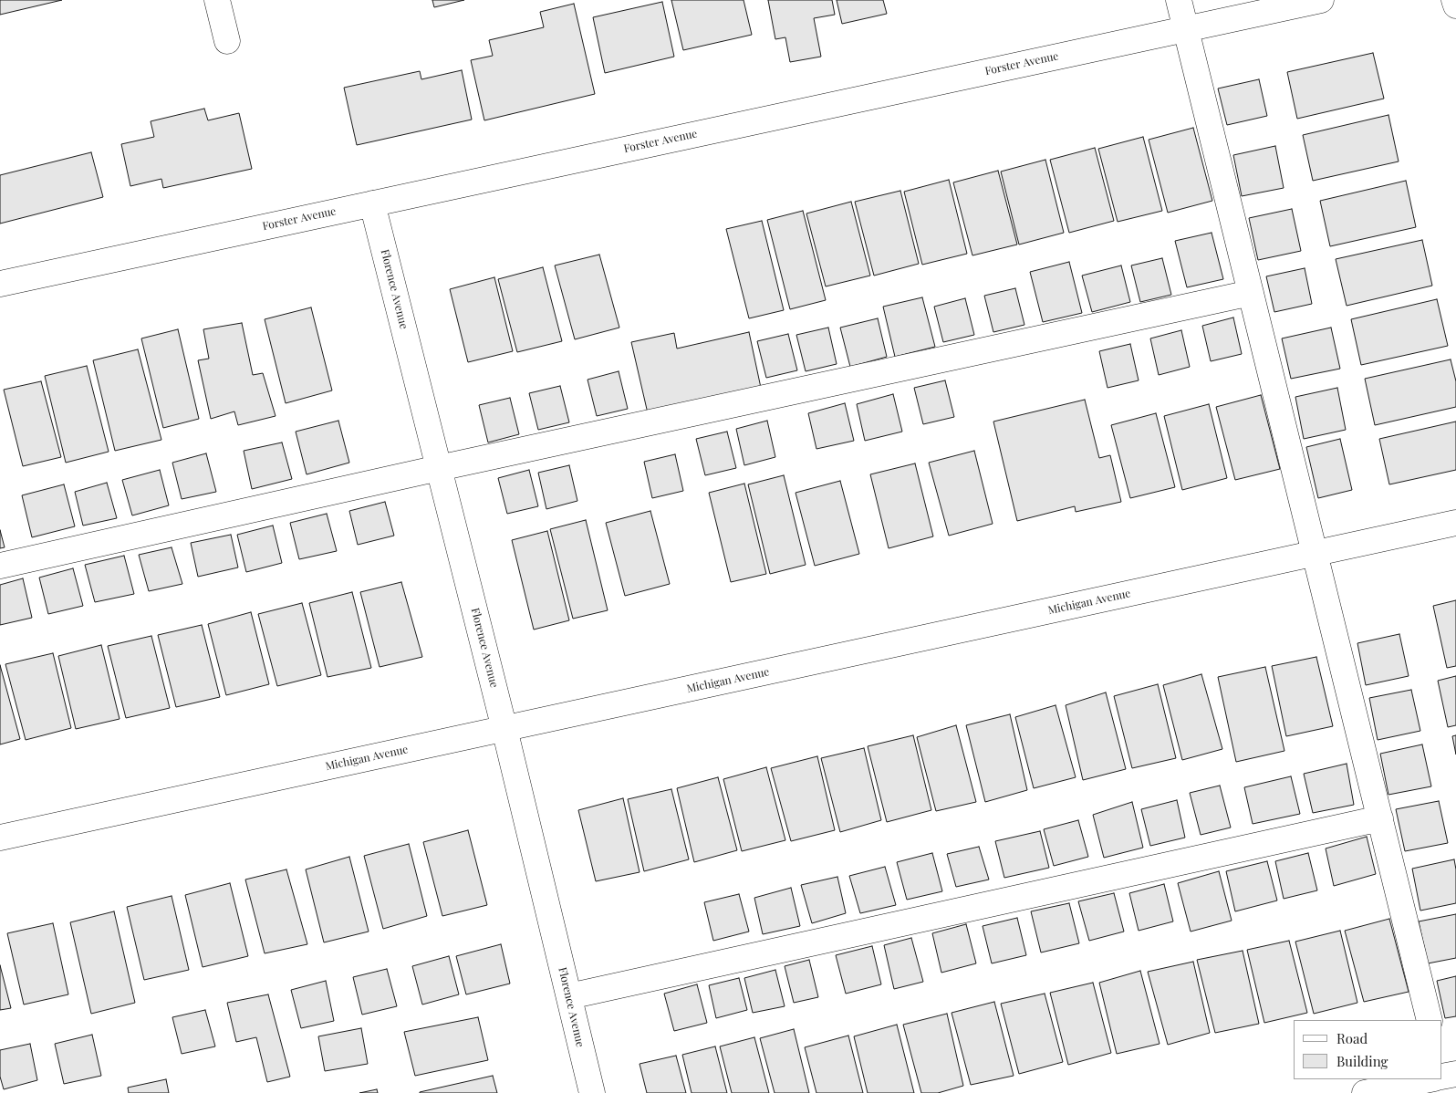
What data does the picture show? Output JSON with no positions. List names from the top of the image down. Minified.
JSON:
{"streets":{"street":["Forster Avenue","Florence Avenue","Michigan Avenue"]},"crossings":[["Forster Avenue","Florence Avenue"],["Florence Avenue","Michigan Avenue"]],"legend":["Road","Building"]}
